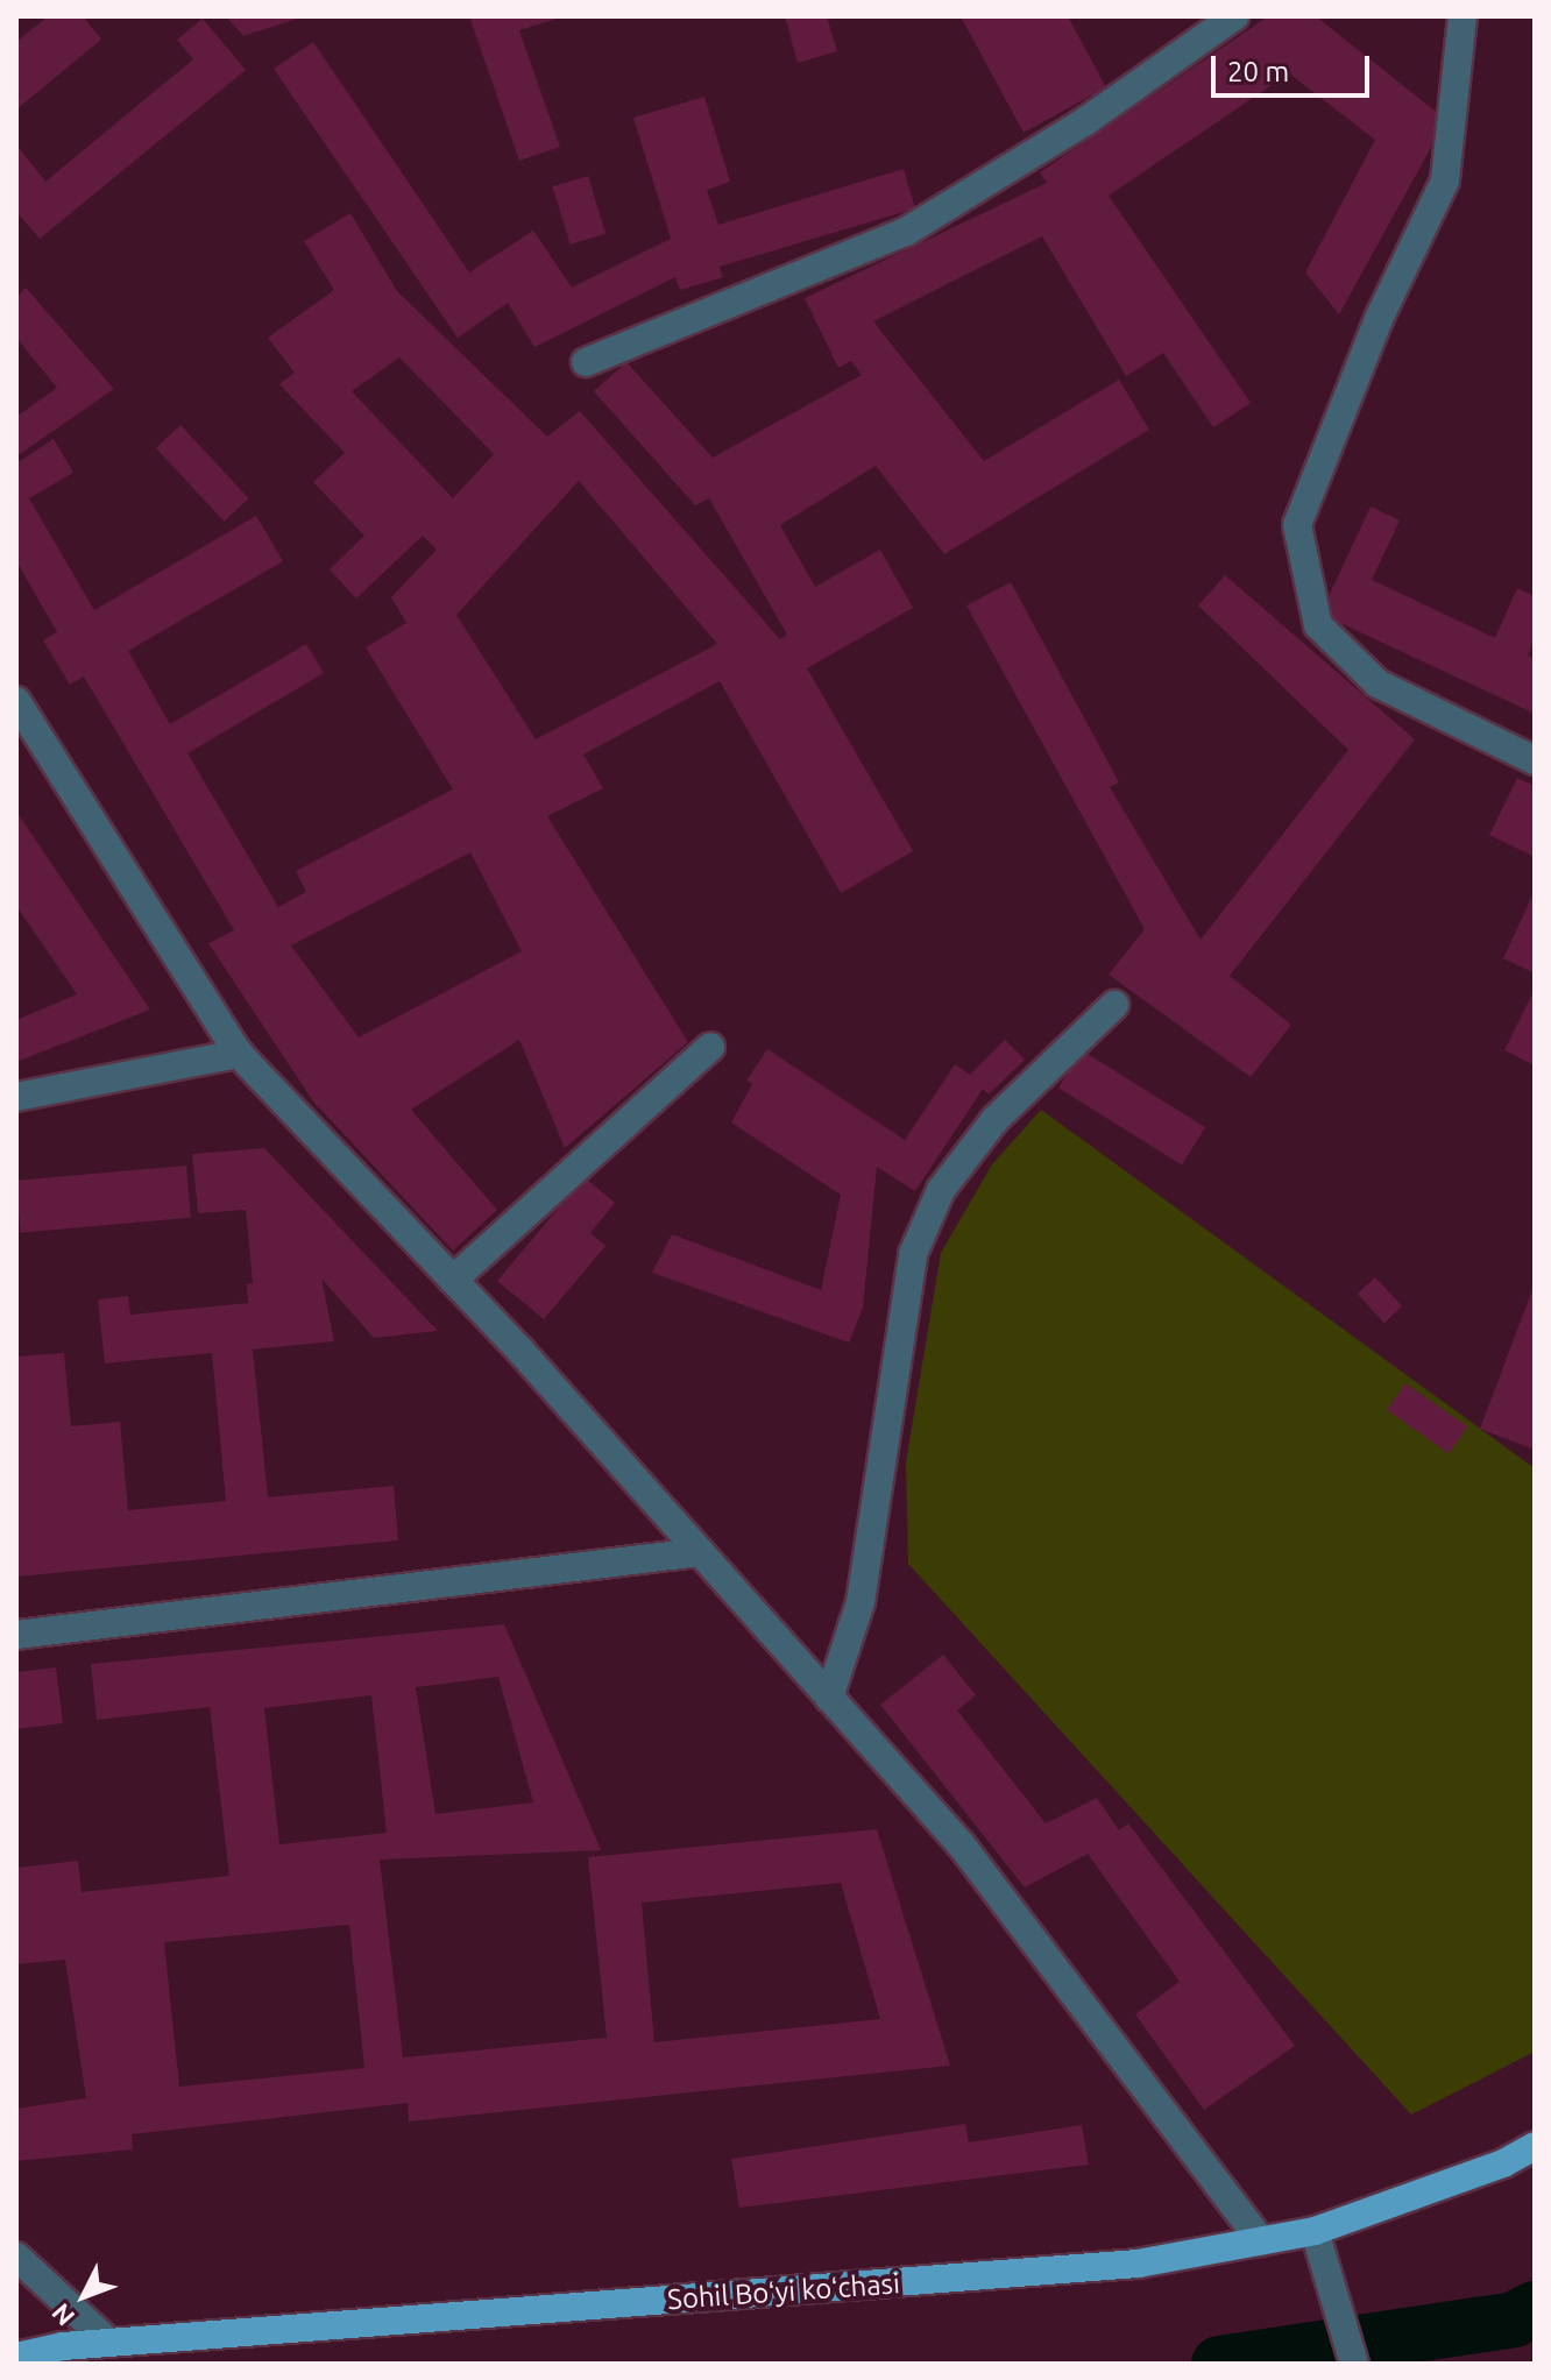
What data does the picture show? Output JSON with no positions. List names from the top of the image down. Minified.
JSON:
{"streets":{"main road":["Sohil Boʻyi koʻchasi"]},"scale_bar":"20 m","north":"bottom left"}
